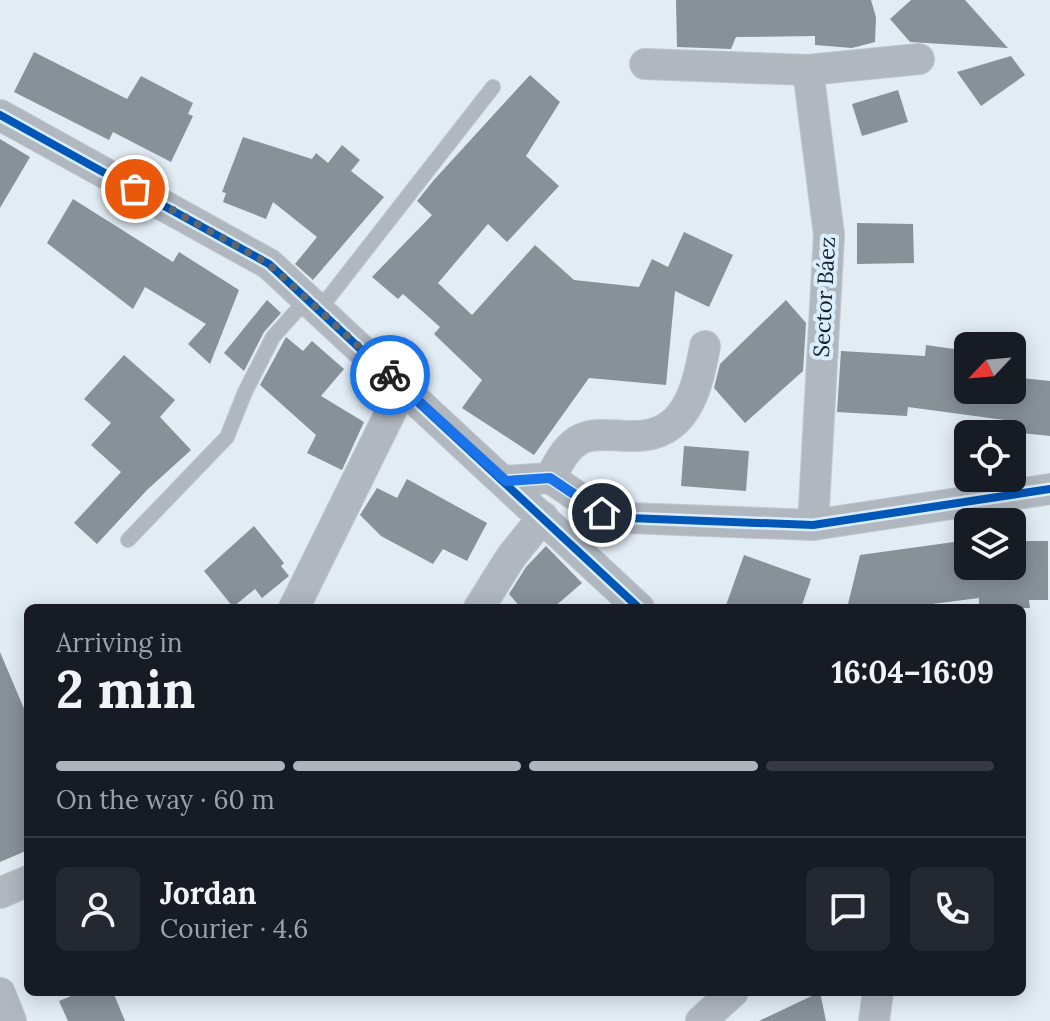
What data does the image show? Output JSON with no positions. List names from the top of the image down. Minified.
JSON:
{"streets":{"street":["Sector Báez"]},"north":"bottom left","page":{"heading":["2 min","Arriving in","16:04–16:09"],"panel":["Jordan","Courier · 4.6"],"bar":"On the way · 60 m"}}
